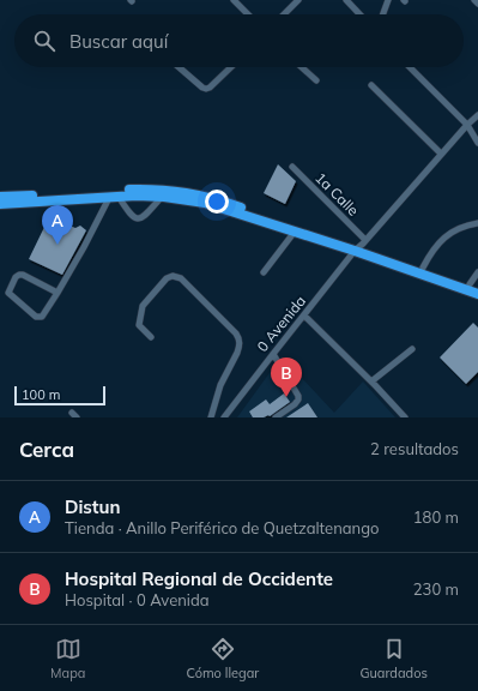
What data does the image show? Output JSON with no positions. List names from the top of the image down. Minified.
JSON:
{"streets":{"street":["1a Calle","0 Avenida"]},"crossings":[["1a Calle","0 Avenida"]],"scale_bar":"100 m","page":{"search":"Buscar aquí","pins":["A","B"],"scale":"100 m","heading":["Cerca","2 resultados"],"list":[{"mark":"A","name":"Distun","note":"Tienda · Anillo Periférico de Quetzaltenango","value":"180 m"},{"mark":"B","name":"Hospital Regional de Occidente","note":"Hospital · 0 Avenida","value":"230 m"}],"nav":["Mapa","Cómo llegar","Guardados"]}}
